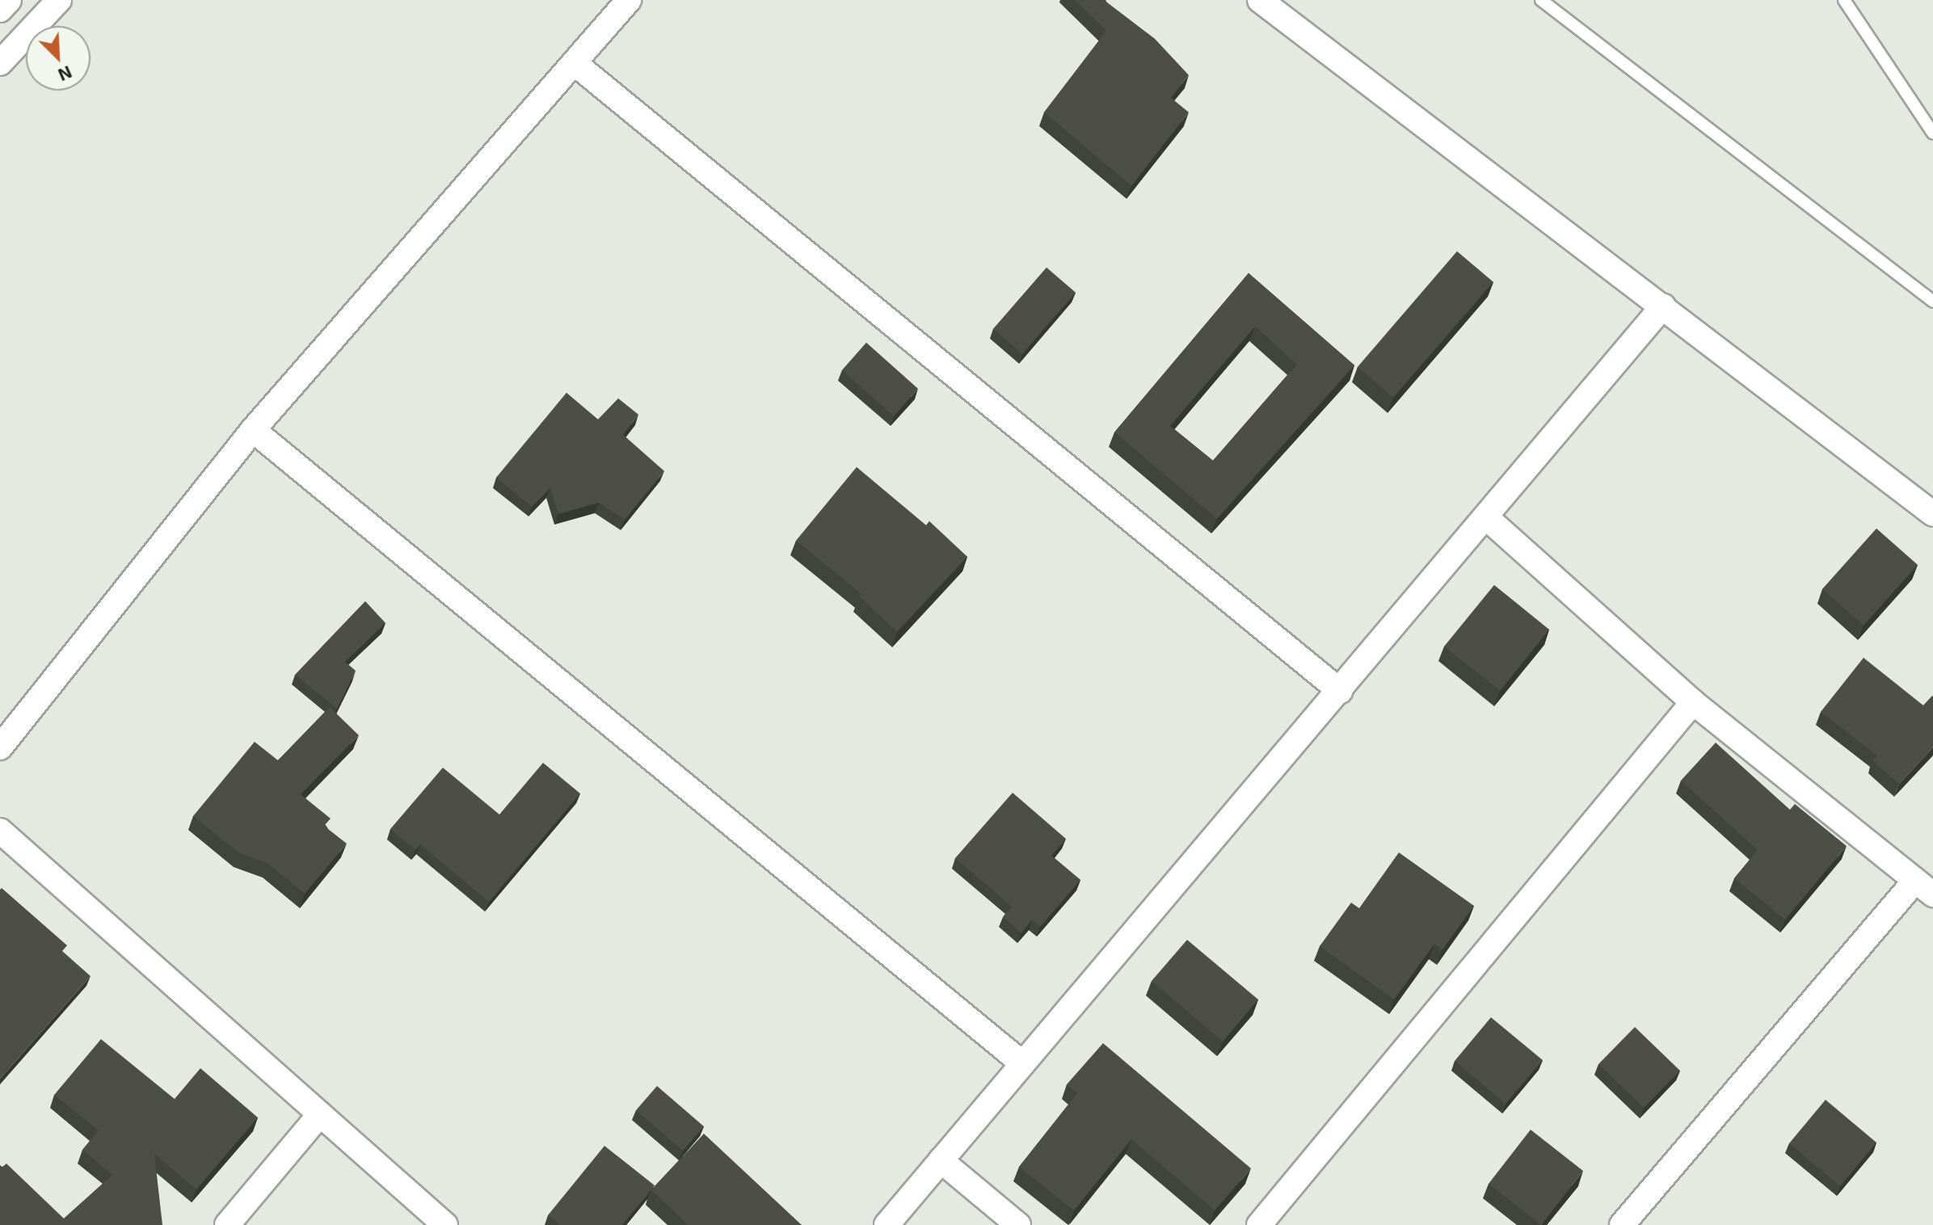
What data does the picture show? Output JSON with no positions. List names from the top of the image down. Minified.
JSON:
{"north":"bottom right"}
